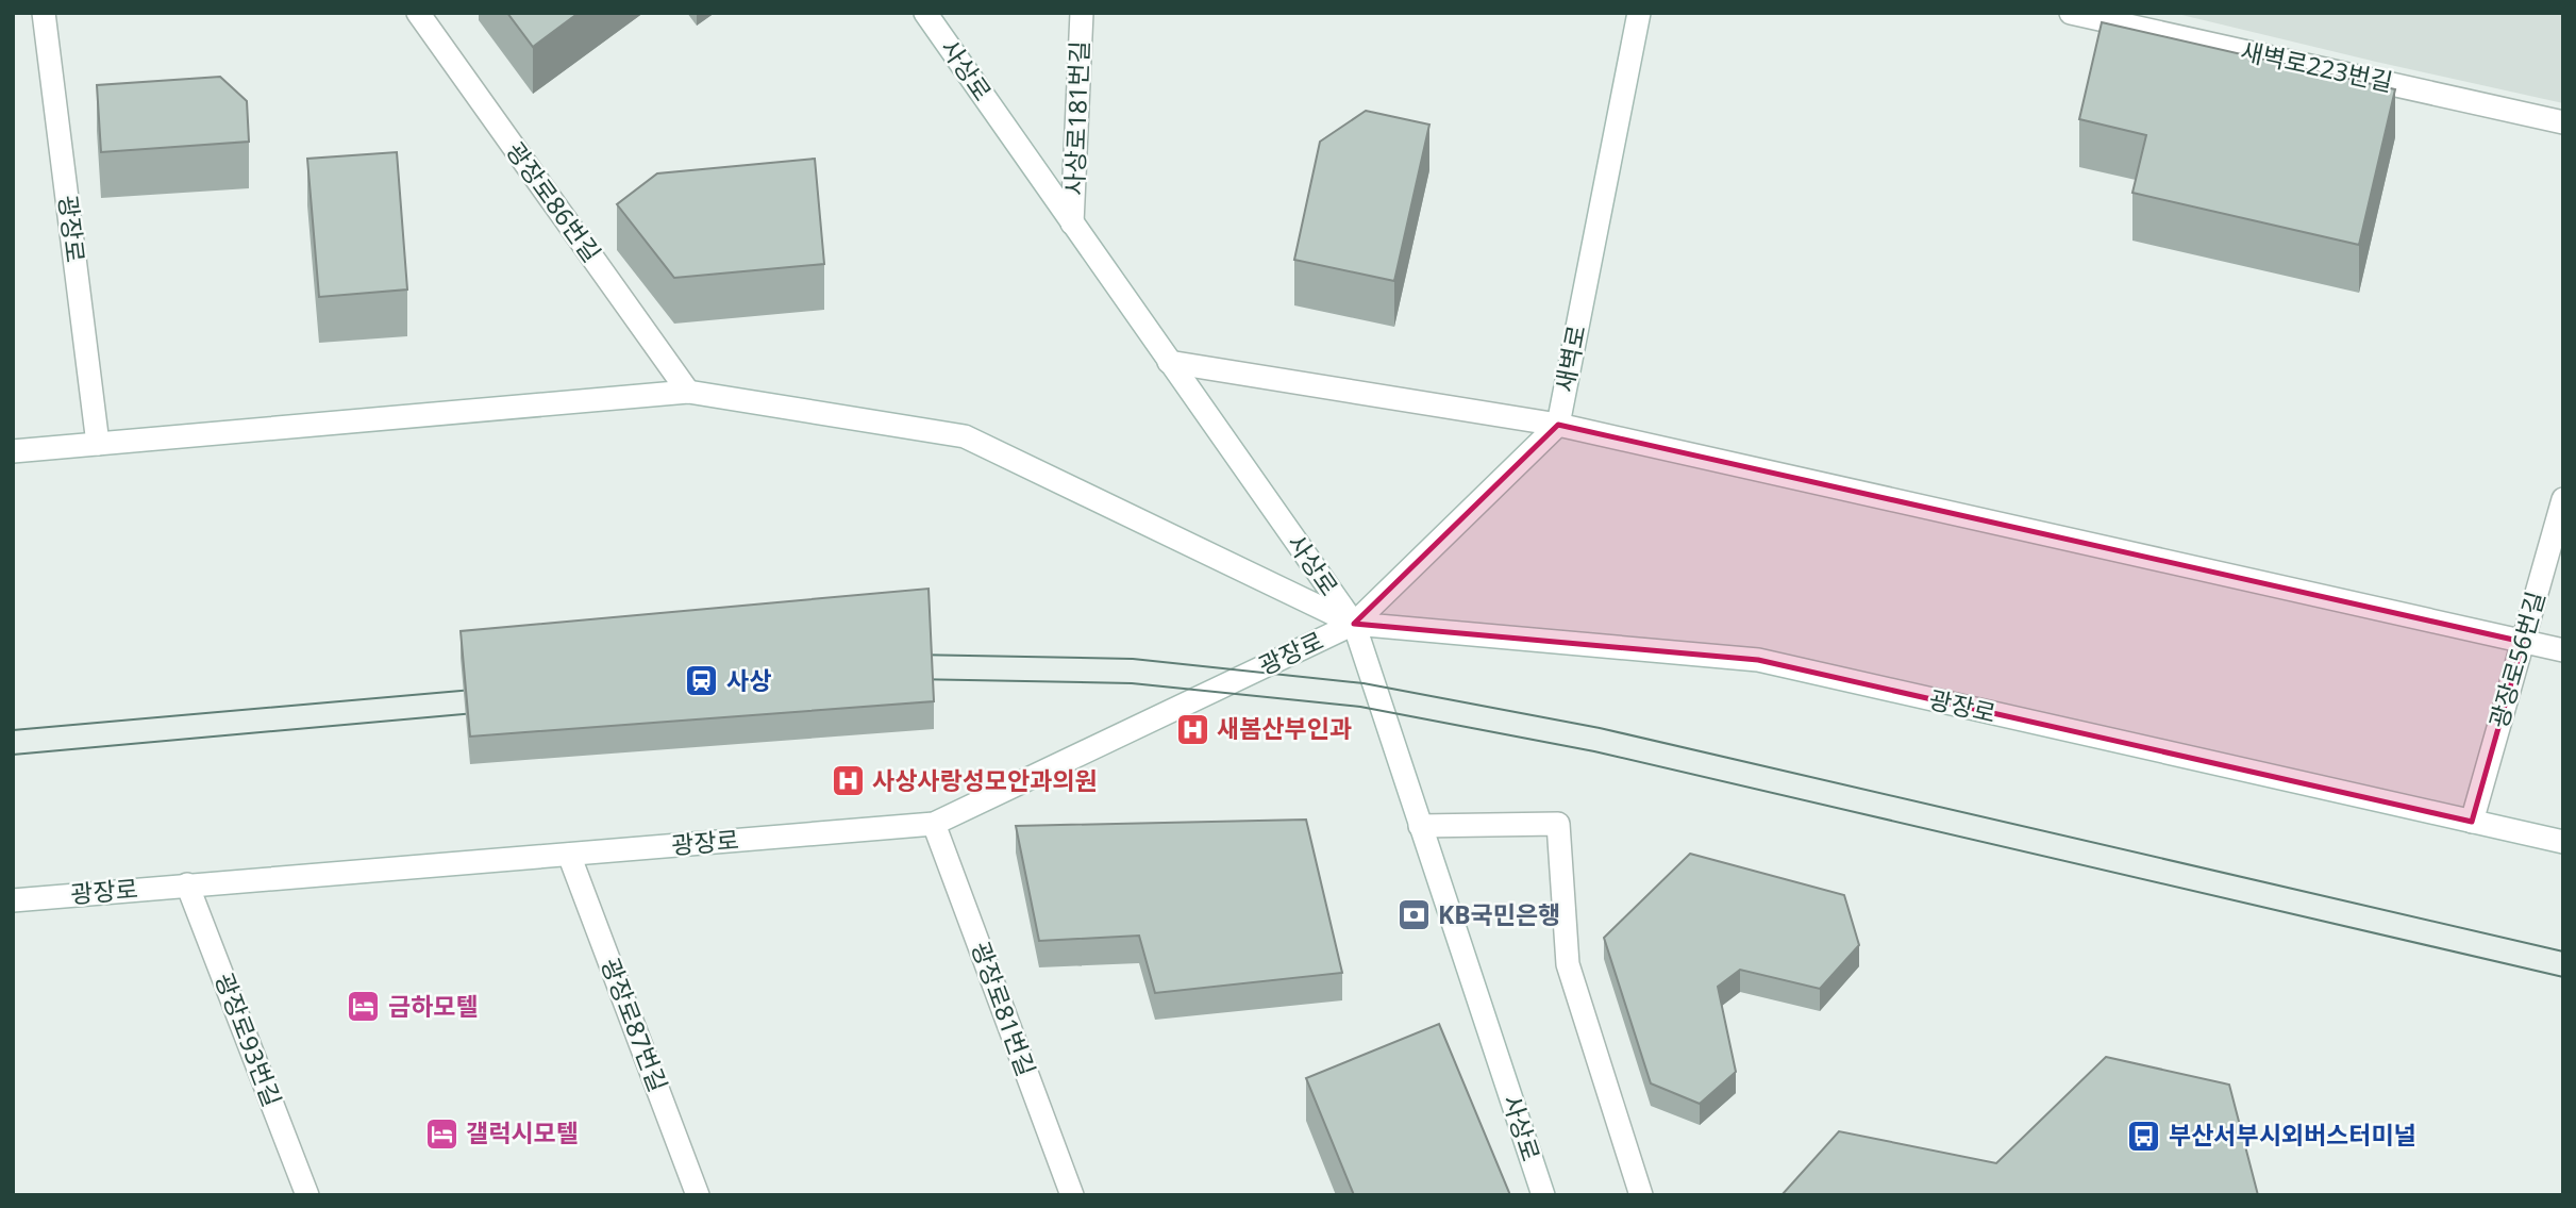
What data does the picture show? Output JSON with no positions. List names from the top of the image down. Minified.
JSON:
{"streets":{"main road":["새벽로223번길","사상로","사상로181번길","광장로86번길","광장로","새벽로","광장로56번길","광장로81번길","광장로87번길","광장로93번길"]},"crossings":[["사상로","사상로181번길"],["사상로","광장로"],["사상로","새벽로"],["광장로86번길","광장로"],["광장로","새벽로"],["광장로","광장로56번길"],["광장로","광장로81번길"],["광장로","광장로87번길"],["광장로","광장로93번길"]],"places":{"station":["사상"],"hospital":["새봄산부인과","사상사랑성모안과의원"],"bank":["KB국민은행"],"hotel":["금하모텔","갤럭시모텔"],"bus stop":["부산서부시외버스터미널"]}}
